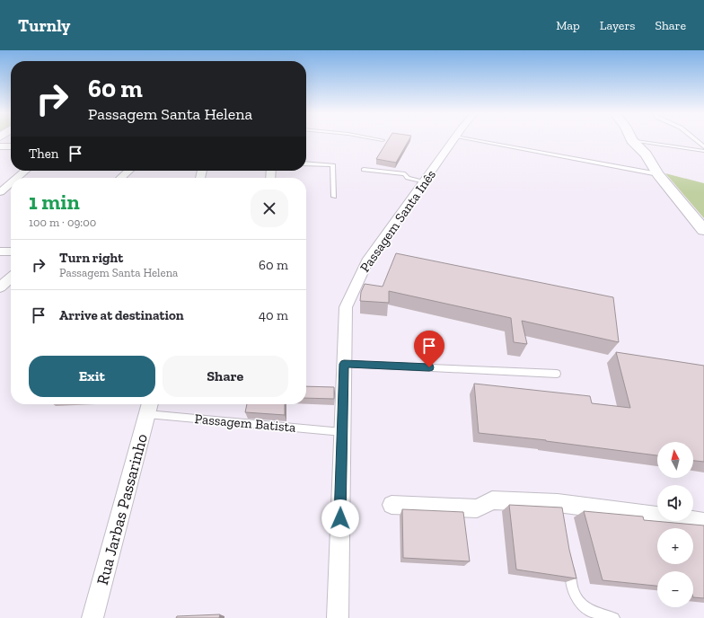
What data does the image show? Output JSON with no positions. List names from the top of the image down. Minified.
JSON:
{"streets":{"street":["Passagem Santa Inês","Rua Jarbas Passarinho"],"lane":["Passagem Batista"]},"crossings":[["Passagem Santa Inês","Passagem Batista"],["Passagem Batista","Rua Jarbas Passarinho"]],"north":"top","page":{"header":"Turnly","nav":["Map","Layers","Share"],"turn":["60 m","Passagem Santa Helena"],"then":"Then","heading":["1 min","100 m · 09:00"],"list":[{"name":"Turn right","note":"Passagem Santa Helena","value":"60 m"},{"name":"Arrive at destination","value":"40 m"}],"buttons":["Exit","Share"],"map_buttons":["+","−"]}}
